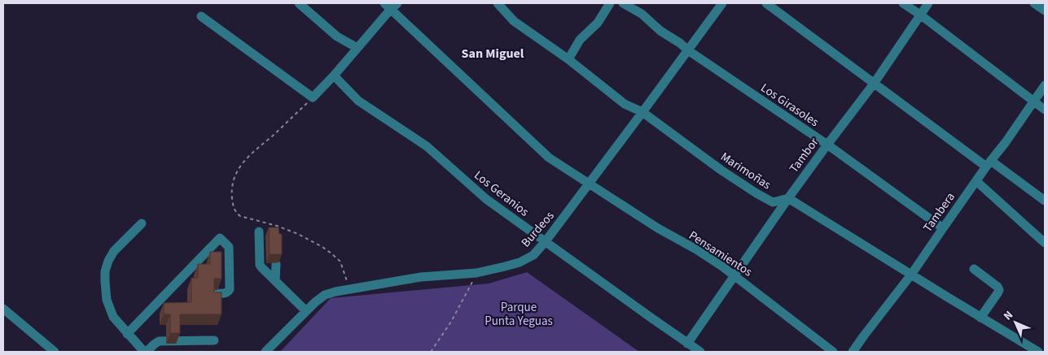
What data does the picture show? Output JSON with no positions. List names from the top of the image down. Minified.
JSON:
{"streets":{"street":["Los Girasoles","Tambor","Marimoñas","Los Geranios","Tambera","Burdeos","Pensamientos"]},"crossings":[["Los Girasoles","Tambor"],["Los Girasoles","Tambera"],["Los Girasoles","Burdeos"],["Tambor","Marimoñas"],["Tambor","Los Geranios"],["Tambor","Pensamientos"],["Marimoñas","Burdeos"],["Los Geranios","Burdeos"],["Burdeos","Pensamientos"]],"districts":["San Miguel"],"parks":["Parque Punta Yeguas"],"north":"top left"}
